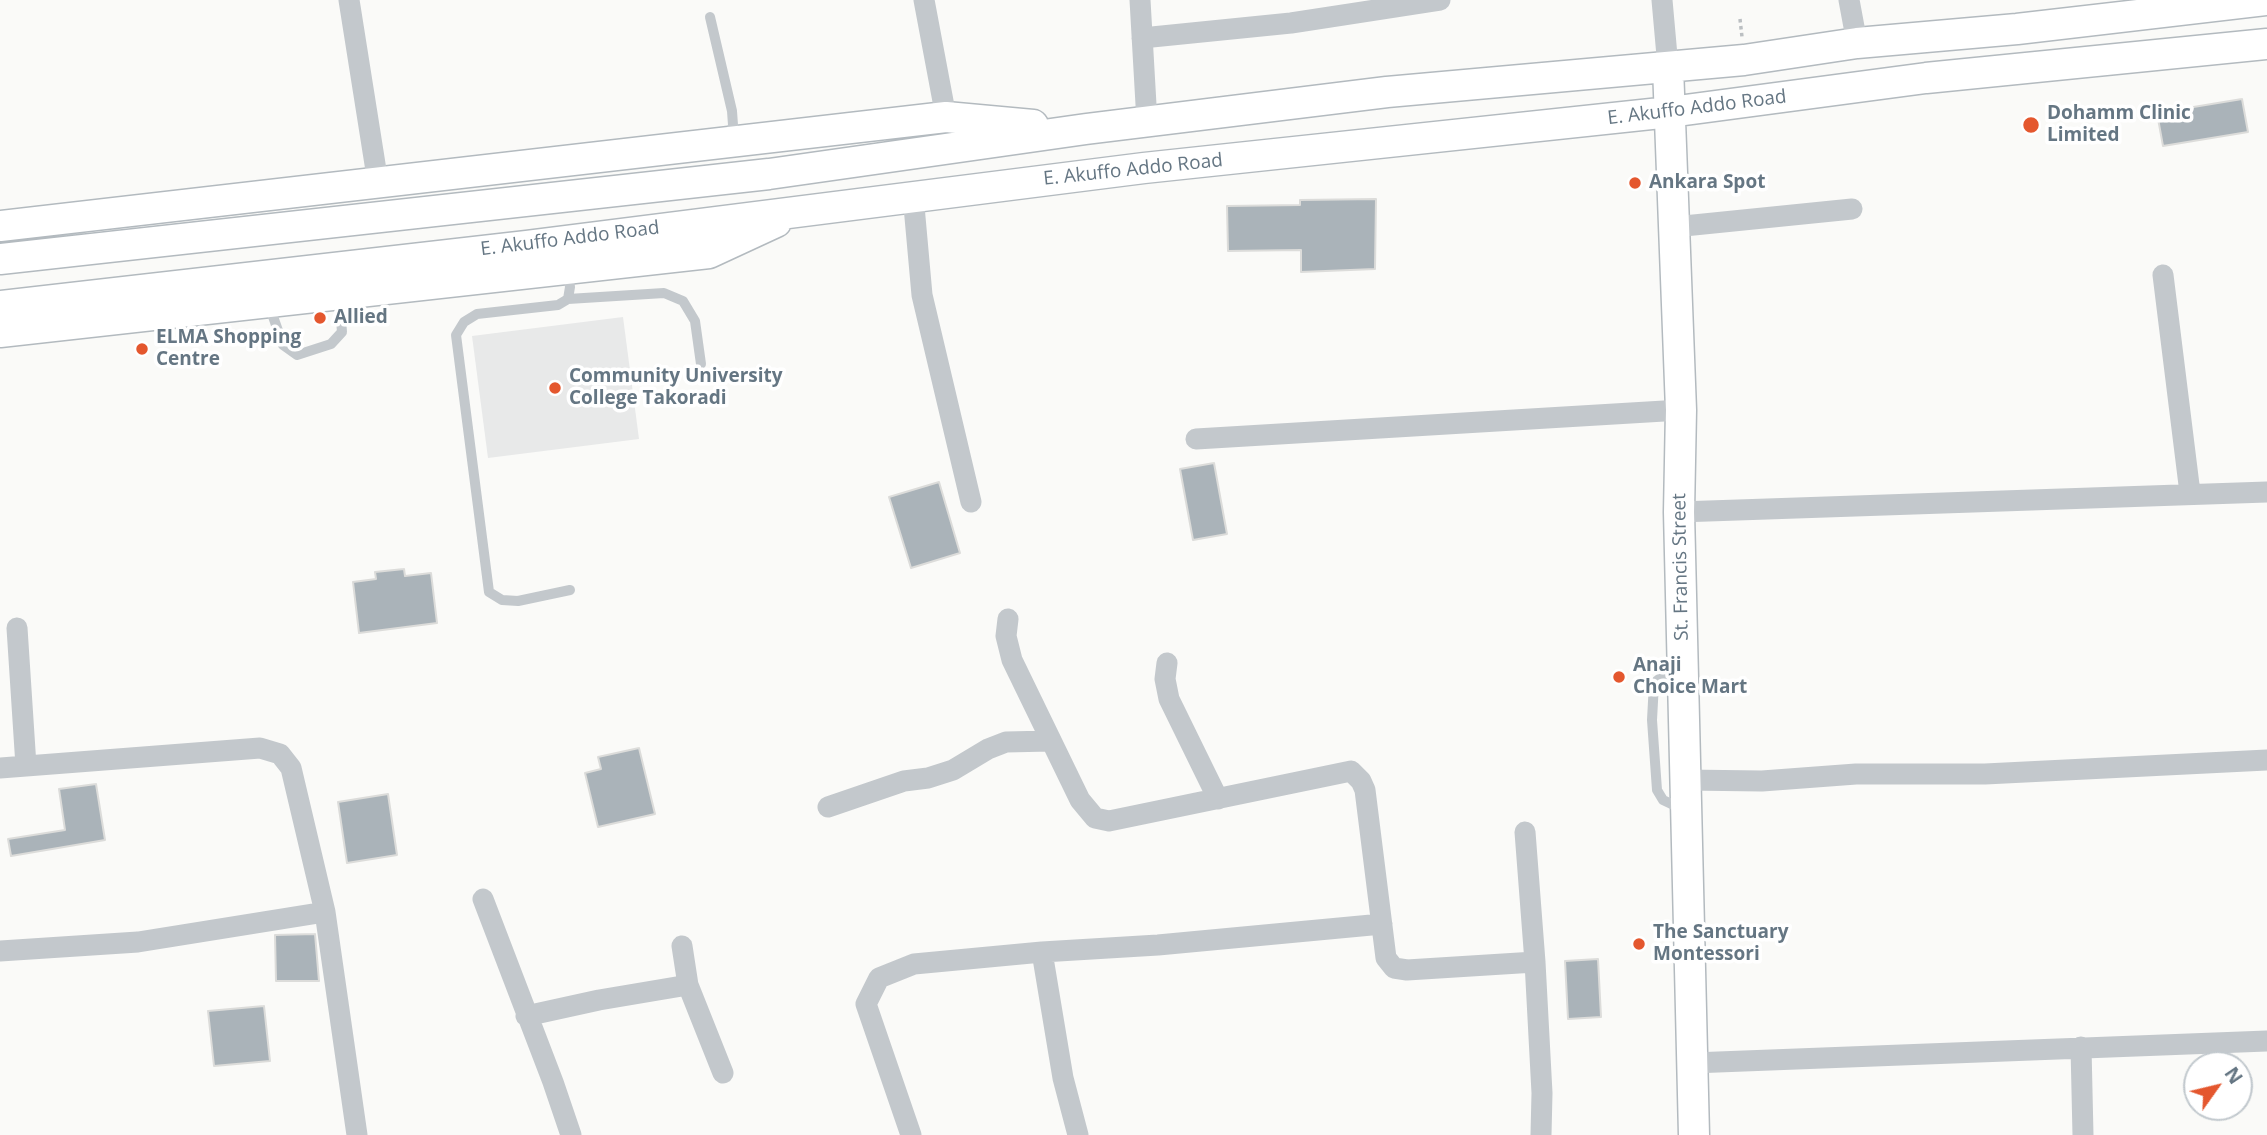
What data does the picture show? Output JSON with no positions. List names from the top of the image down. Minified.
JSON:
{"streets":{"main road":["E. Akuffo Addo Road","St. Francis Street"]},"crossings":[["E. Akuffo Addo Road","St. Francis Street"]],"places":["Dohamm Clinic Limited","Ankara Spot","Allied","ELMA Shopping Centre","Community University College Takoradi","Anaji Choice Mart","The Sanctuary Montessori"],"north":"top right"}
